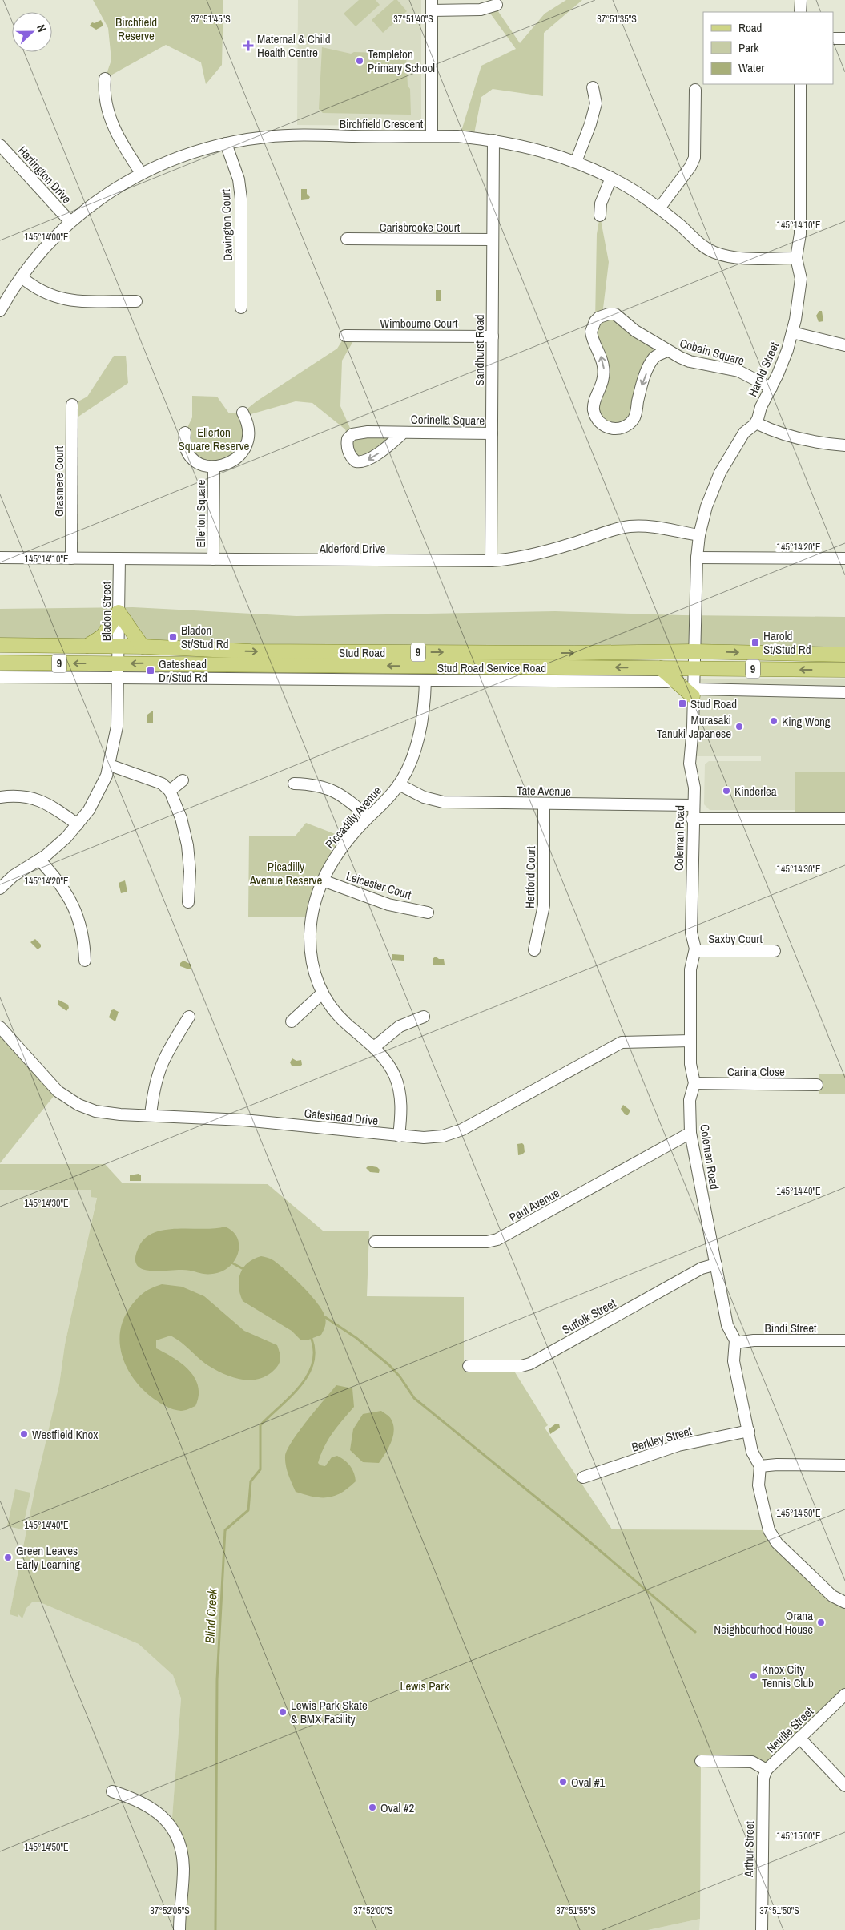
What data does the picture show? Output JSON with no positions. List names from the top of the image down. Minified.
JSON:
{"streets":{"main road":["Stud Road","9"],"street":["Birchfield Crescent","Hartington Drive","Davington Court","Carisbrooke Court","Wimbourne Court","Sandhurst Road","Cobain Square","Harold Street","Corinella Square","Grasmere Court","Ellerton Square","Alderford Drive","Bladon Street","Stud Road Service Road","Tate Avenue","Piccadilly Avenue","Coleman Road","Hertford Court","Leicester Court","Saxby Court","Carina Close","Gateshead Drive","Paul Avenue","Suffolk Street","Bindi Street","Berkley Street","Neville Street","Arthur Street"]},"crossings":[["Birchfield Crescent","Hartington Drive"],["Birchfield Crescent","Davington Court"],["Birchfield Crescent","Sandhurst Road"],["Birchfield Crescent","Harold Street"],["Carisbrooke Court","Sandhurst Road"],["Wimbourne Court","Sandhurst Road"],["Sandhurst Road","Corinella Square"],["Sandhurst Road","Alderford Drive"],["Cobain Square","Harold Street"],["Harold Street","Alderford Drive"],["Harold Street","Stud Road"],["Harold Street","Coleman Road"],["Grasmere Court","Alderford Drive"],["Ellerton Square","Alderford Drive"],["Alderford Drive","Bladon Street"],["Bladon Street","Stud Road"],["Stud Road","Stud Road Service Road"],["Stud Road","Coleman Road"],["Stud Road Service Road","Piccadilly Avenue"],["Tate Avenue","Piccadilly Avenue"],["Tate Avenue","Coleman Road"],["Tate Avenue","Hertford Court"],["Piccadilly Avenue","Leicester Court"],["Piccadilly Avenue","Gateshead Drive"],["Coleman Road","Saxby Court"],["Coleman Road","Carina Close"],["Coleman Road","Gateshead Drive"],["Coleman Road","Paul Avenue"],["Coleman Road","Suffolk Street"],["Coleman Road","Bindi Street"],["Coleman Road","Berkley Street"],["Neville Street","Arthur Street"]],"water":["Blind Creek"],"parks":["Birchfield Reserve","Ellerton Square Reserve","Picadilly Avenue Reserve","Lewis Park"],"places":{"health":["Maternal & Child Health Centre"],"other":["Templeton Primary School","King Wong","Murasaki Tanuki Japanese","Kinderlea","Westfield Knox","Green Leaves Early Learning","Orana Neighbourhood House","Knox City Tennis Club","Lewis Park Skate & BMX Facility","Oval #1","Oval #2"],"transit":["Bladon St/Stud Rd","Harold St/Stud Rd","Gateshead Dr/Stud Rd","Stud Road"]},"legend":["Road","Park","Water"],"north":"right","coordinates":["37°51'45\"S","37°51'40\"S","37°51'35\"S","145°14'10\"E","145°14'00\"E","145°14'20\"E","145°14'30\"E","145°14'40\"E","145°14'50\"E","145°15'00\"E","37°52'05\"S","37°52'00\"S","37°51'55\"S","37°51'50\"S"]}
